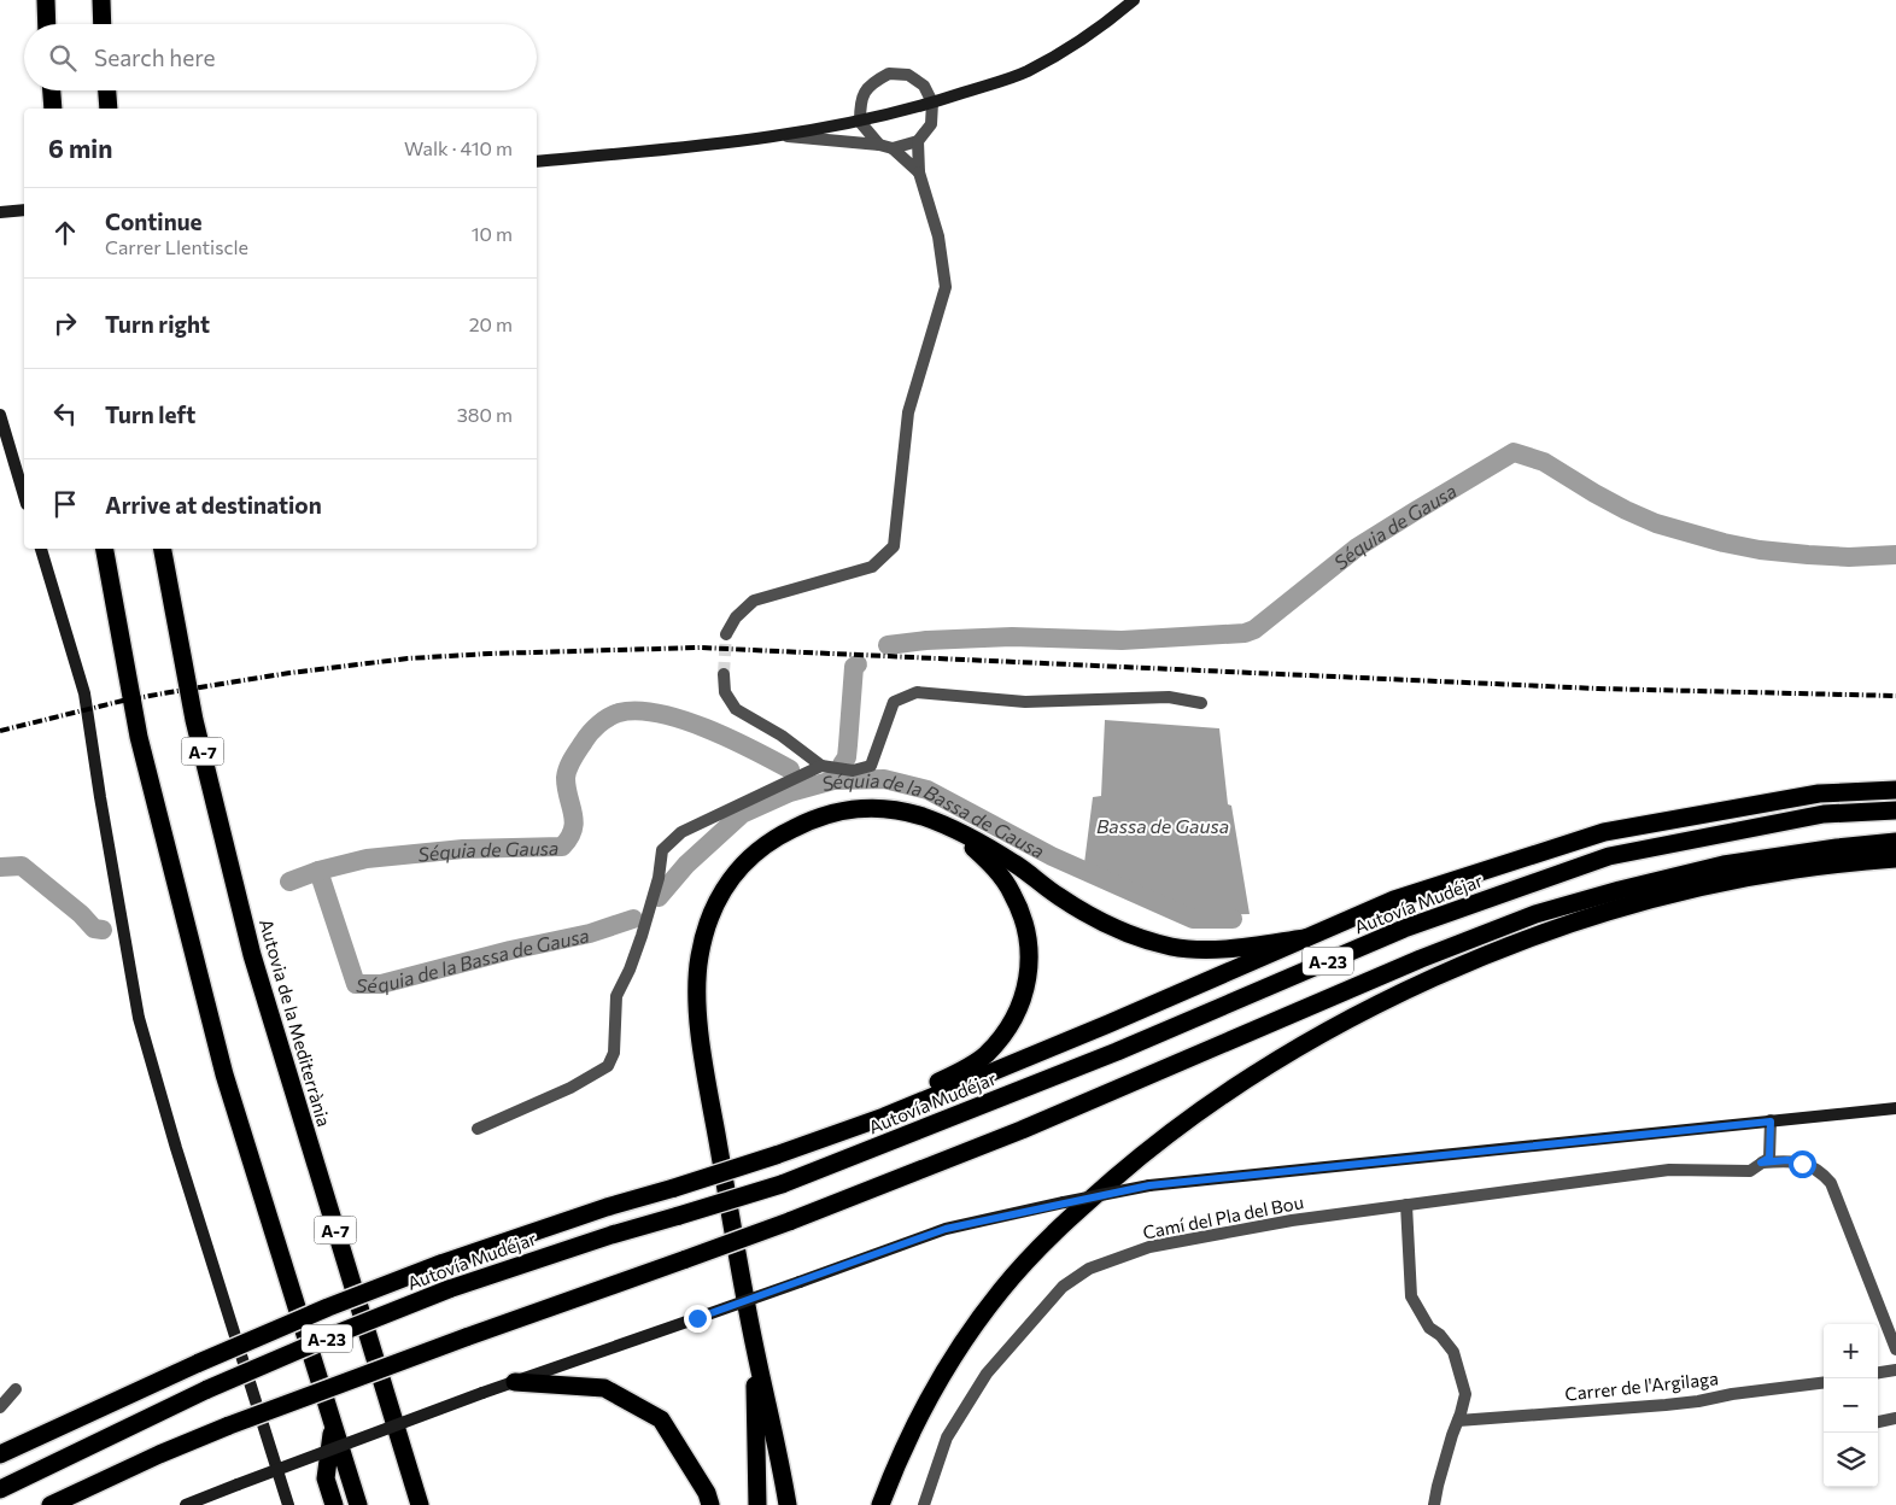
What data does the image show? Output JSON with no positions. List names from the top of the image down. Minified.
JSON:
{"streets":{"highway":["A-7","Autovía Mudéjar","A-23","Autovia de la Mediterrània"],"street":["Camí del Pla del Bou","Carrer de l'Argilaga"]},"water":["Séquia de Gausa","Séquia de la Bassa de Gausa","Bassa de Gausa"],"page":{"search":"Search here","heading":["6 min","Walk · 410 m"],"list":[["Continue","Carrer Llentiscle","10 m"],["Turn right","20 m"],["Turn left","380 m"],"Arrive at destination"],"map_buttons":["+","−"]}}
